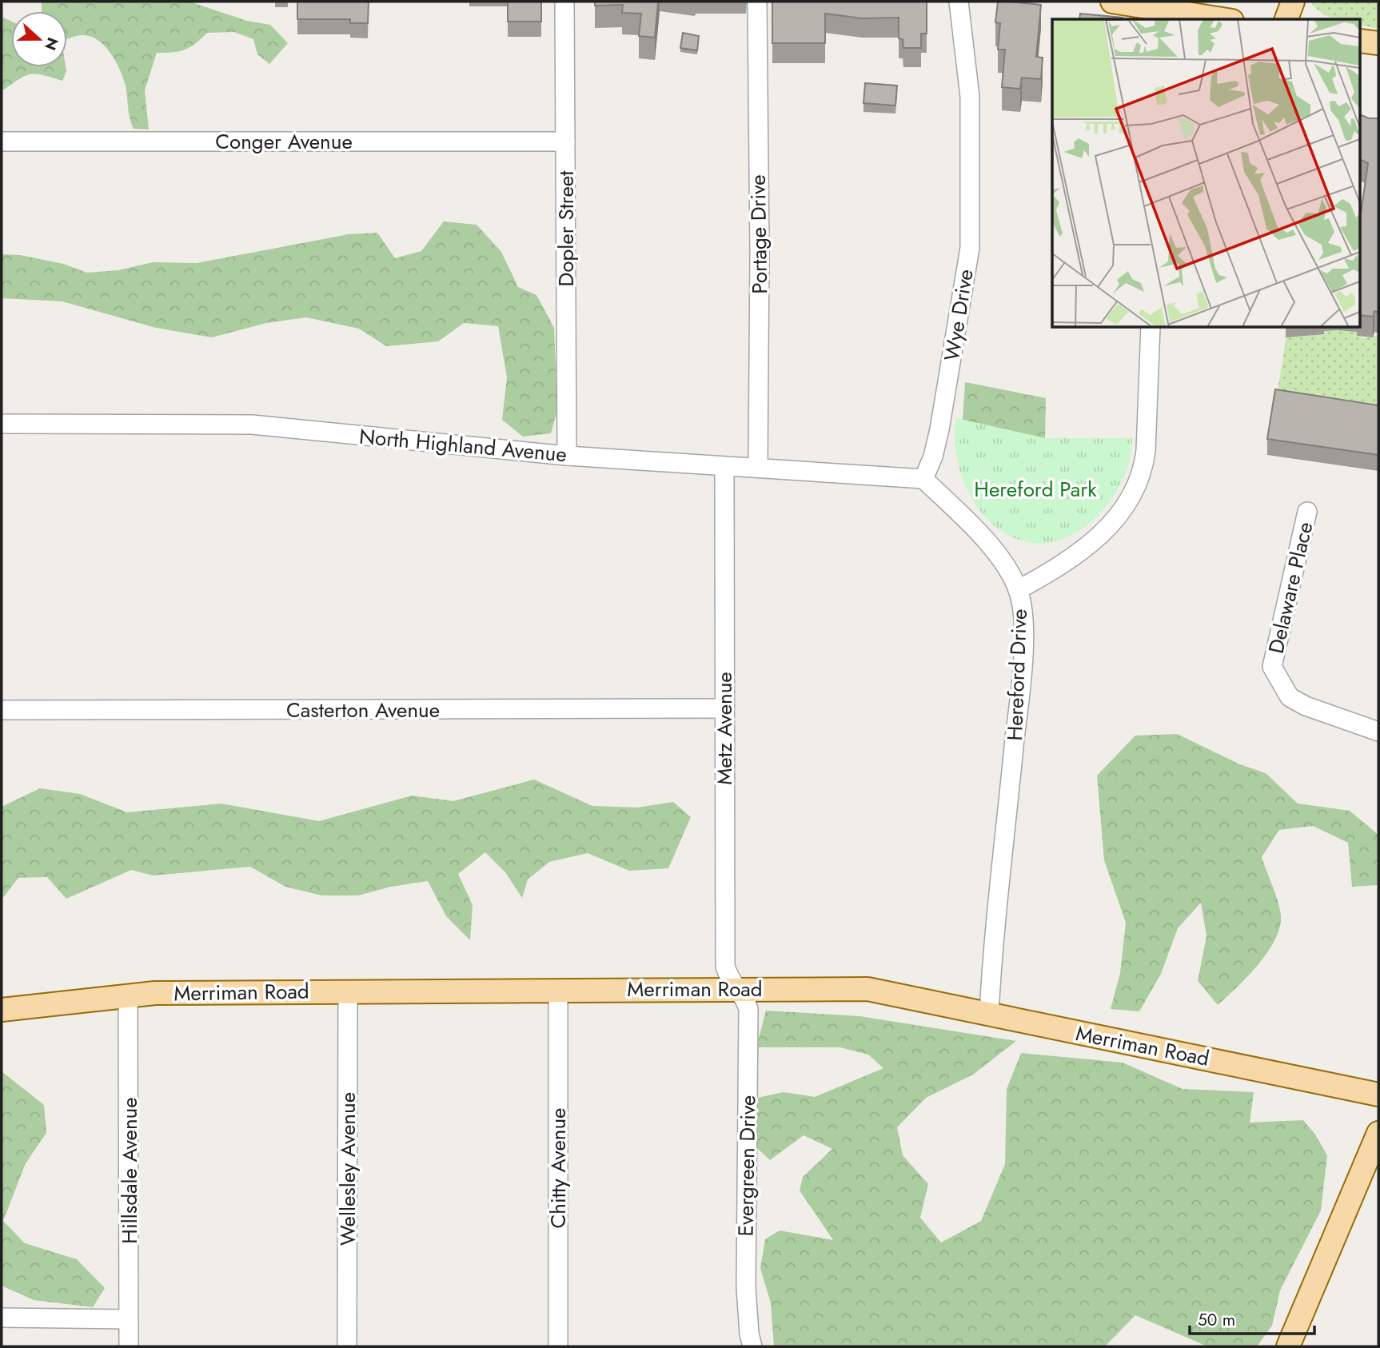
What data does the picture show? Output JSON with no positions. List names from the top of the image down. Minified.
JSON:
{"streets":{"main road":["Merriman Road"],"street":["Conger Avenue","Dopler Street","Portage Drive","Wye Drive","North Highland Avenue","Delaware Place","Hereford Drive","Casterton Avenue","Metz Avenue","Evergreen Drive","Chitty Avenue","Wellesley Avenue","Hillsdale Avenue"]},"crossings":[["Conger Avenue","Dopler Street"],["Dopler Street","North Highland Avenue"],["Portage Drive","North Highland Avenue"],["Wye Drive","North Highland Avenue"],["North Highland Avenue","Metz Avenue"],["Hereford Drive","Merriman Road"],["Casterton Avenue","Metz Avenue"],["Metz Avenue","Merriman Road"],["Metz Avenue","Evergreen Drive"],["Merriman Road","Evergreen Drive"],["Merriman Road","Chitty Avenue"],["Merriman Road","Wellesley Avenue"],["Merriman Road","Hillsdale Avenue"]],"parks":["Hereford Park"],"scale_bar":"50 m","north":"right"}
